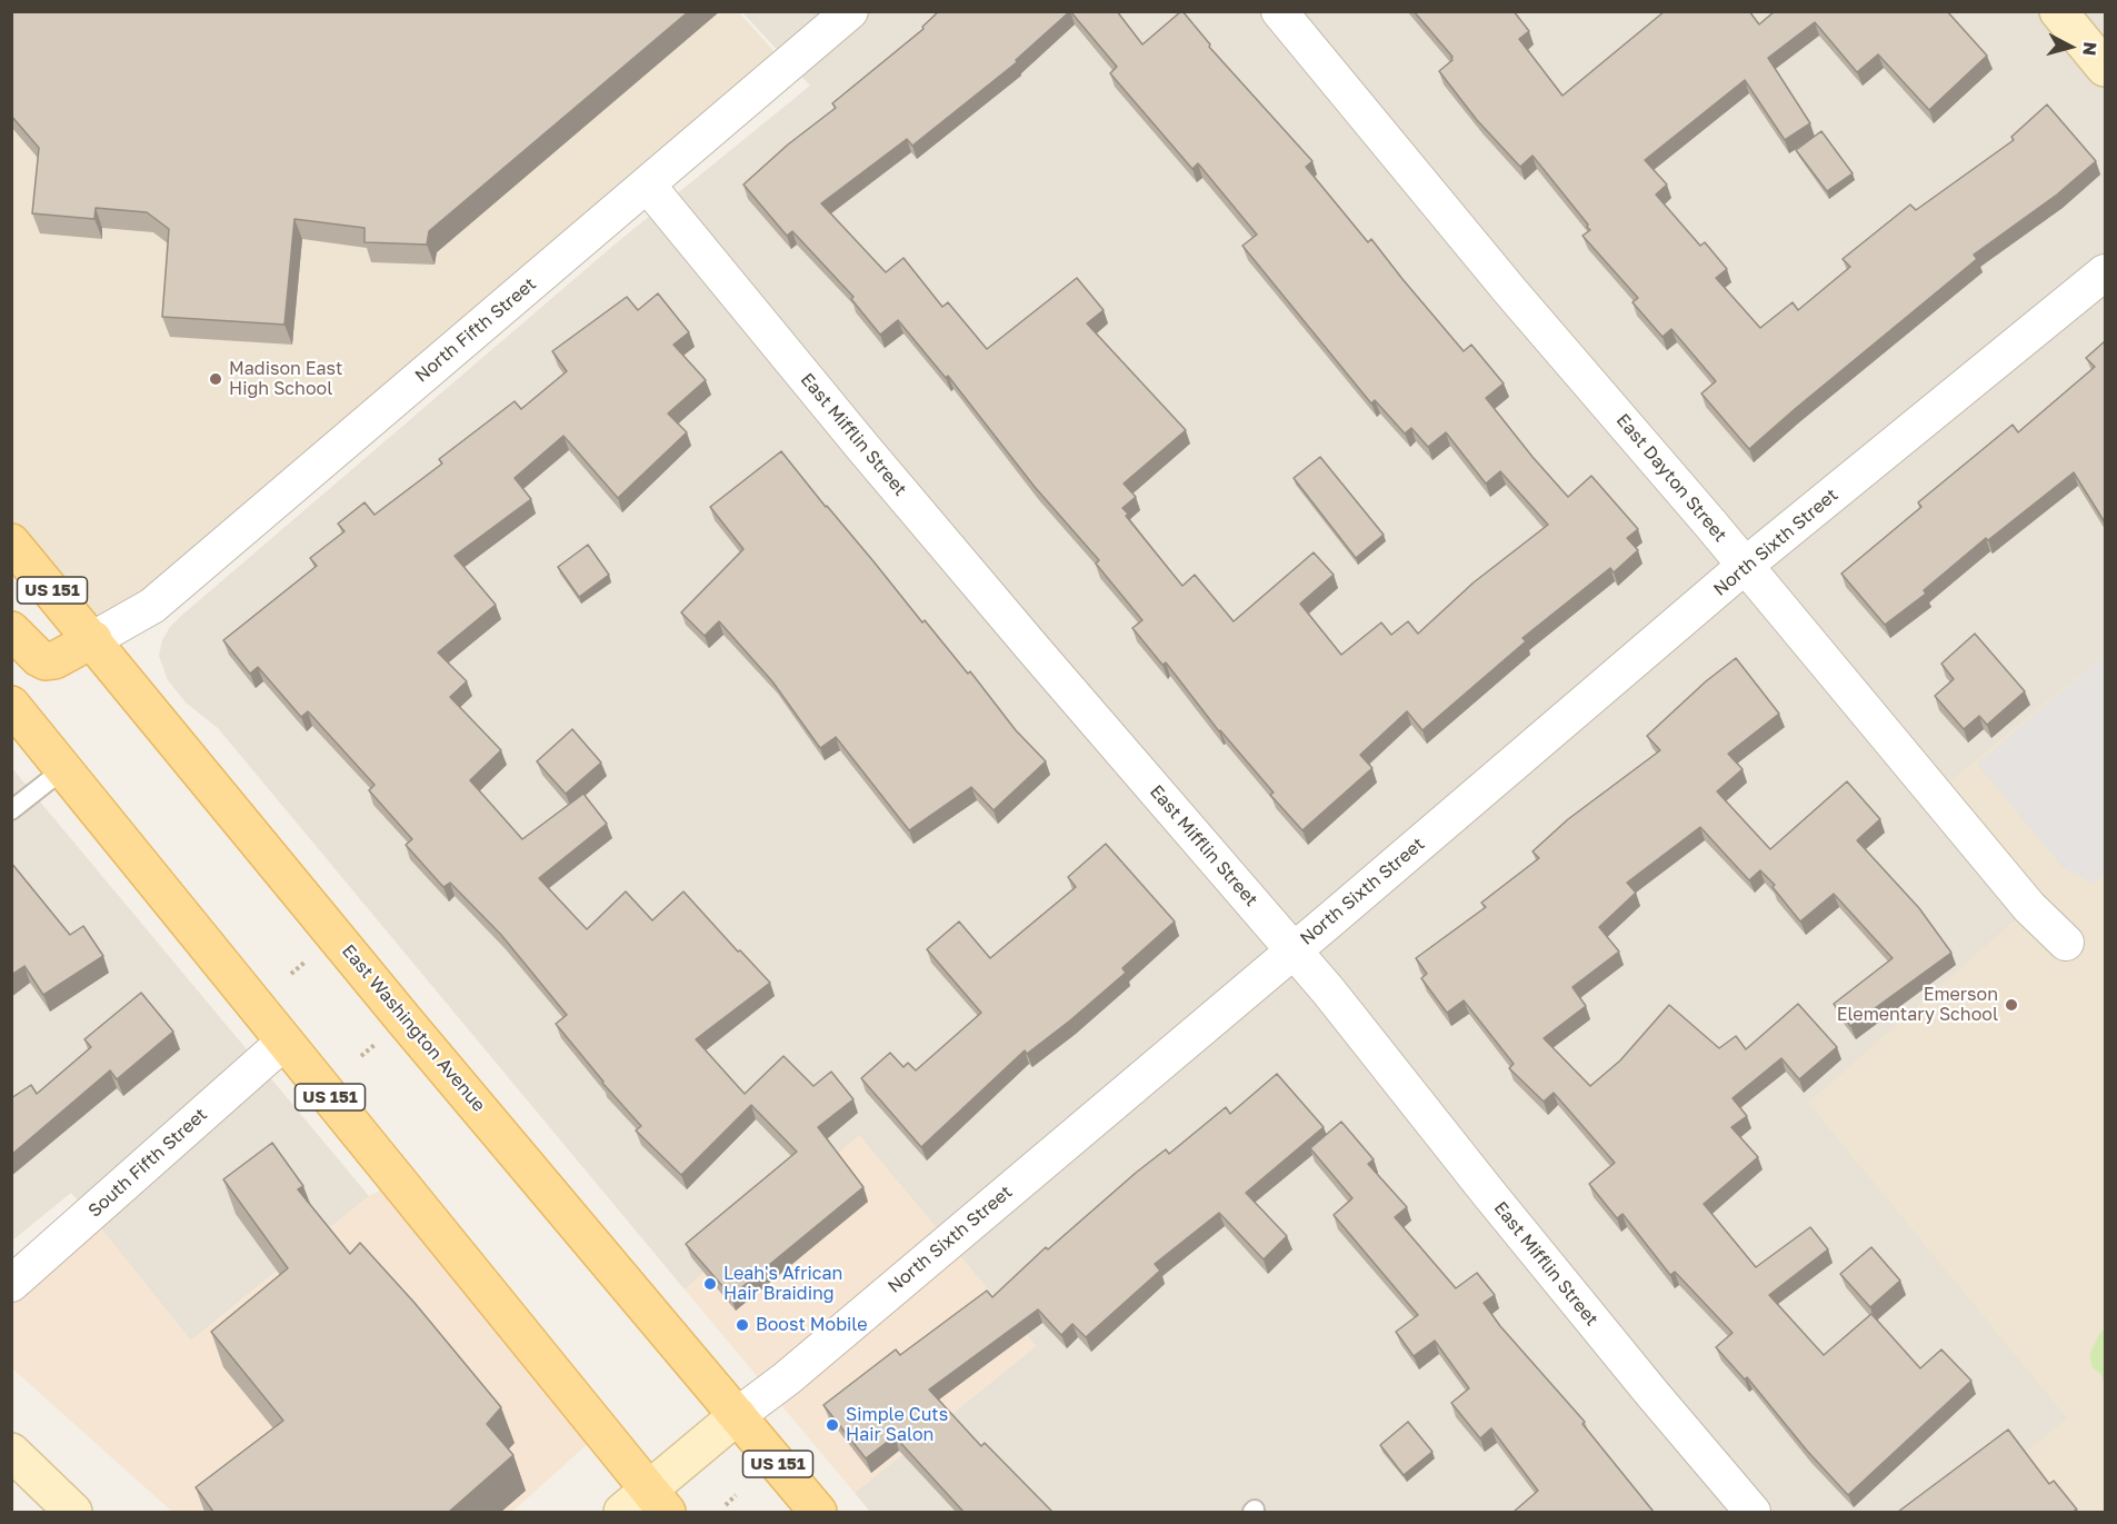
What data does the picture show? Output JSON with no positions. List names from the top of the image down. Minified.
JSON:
{"streets":{"main road":["US 151","East Washington Avenue"],"street":["North Fifth Street","East Mifflin Street","East Dayton Street","North Sixth Street","South Fifth Street"]},"crossings":[["North Fifth Street","East Mifflin Street"],["North Fifth Street","East Washington Avenue"],["East Mifflin Street","North Sixth Street"],["East Dayton Street","North Sixth Street"],["North Sixth Street","US 151"],["North Sixth Street","East Washington Avenue"],["US 151","South Fifth Street"]],"places":["Madison East High School","Emerson Elementary School","Leah's African Hair Braiding","Boost Mobile","Simple Cuts Hair Salon"],"north":"right"}
